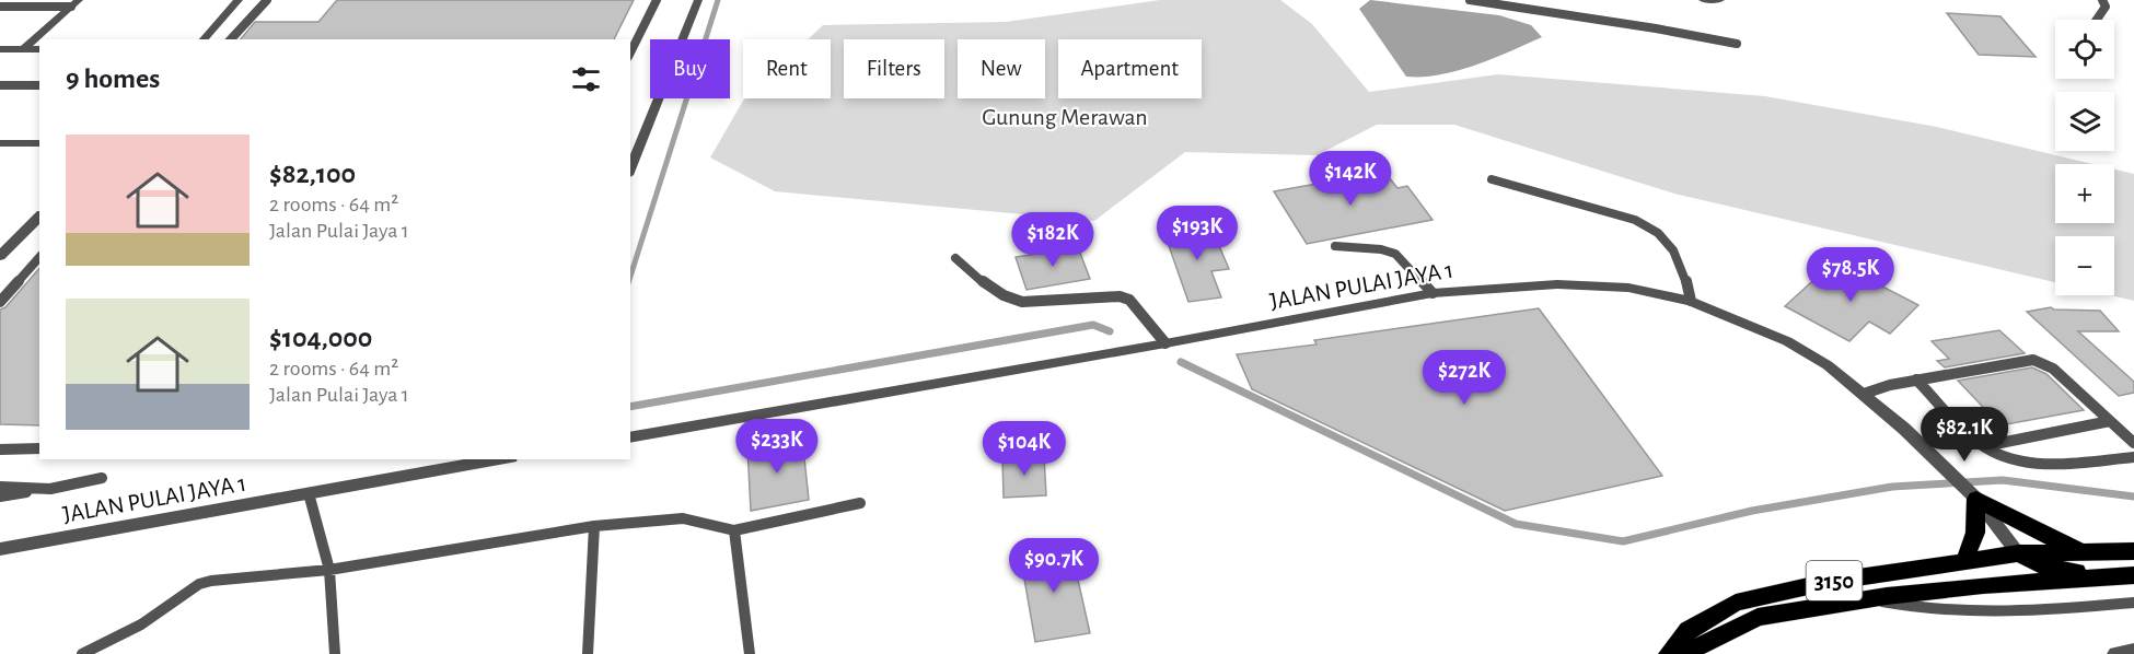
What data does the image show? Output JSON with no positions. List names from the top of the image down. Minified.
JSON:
{"streets":{"main road":["3150"],"street":["JALAN PULAI JAYA 1"]},"crossings":[["JALAN PULAI JAYA 1","3150"]],"parks":["Gunung Merawan"],"page":{"map_buttons":["+","−"],"chip":["Buy","Rent","Filters","New","Apartment"],"heading":"9 homes","list":[{"name":"$82,100","note":"2 rooms · 64 m² · Jalan Pulai Jaya 1"},{"name":"$104,000","note":"2 rooms · 64 m² · Jalan Pulai Jaya 1"}],"price":["$142K","$193K","$182K","$78.5K","$272K","$82.1K","$233K","$104K","$90.7K"]}}
